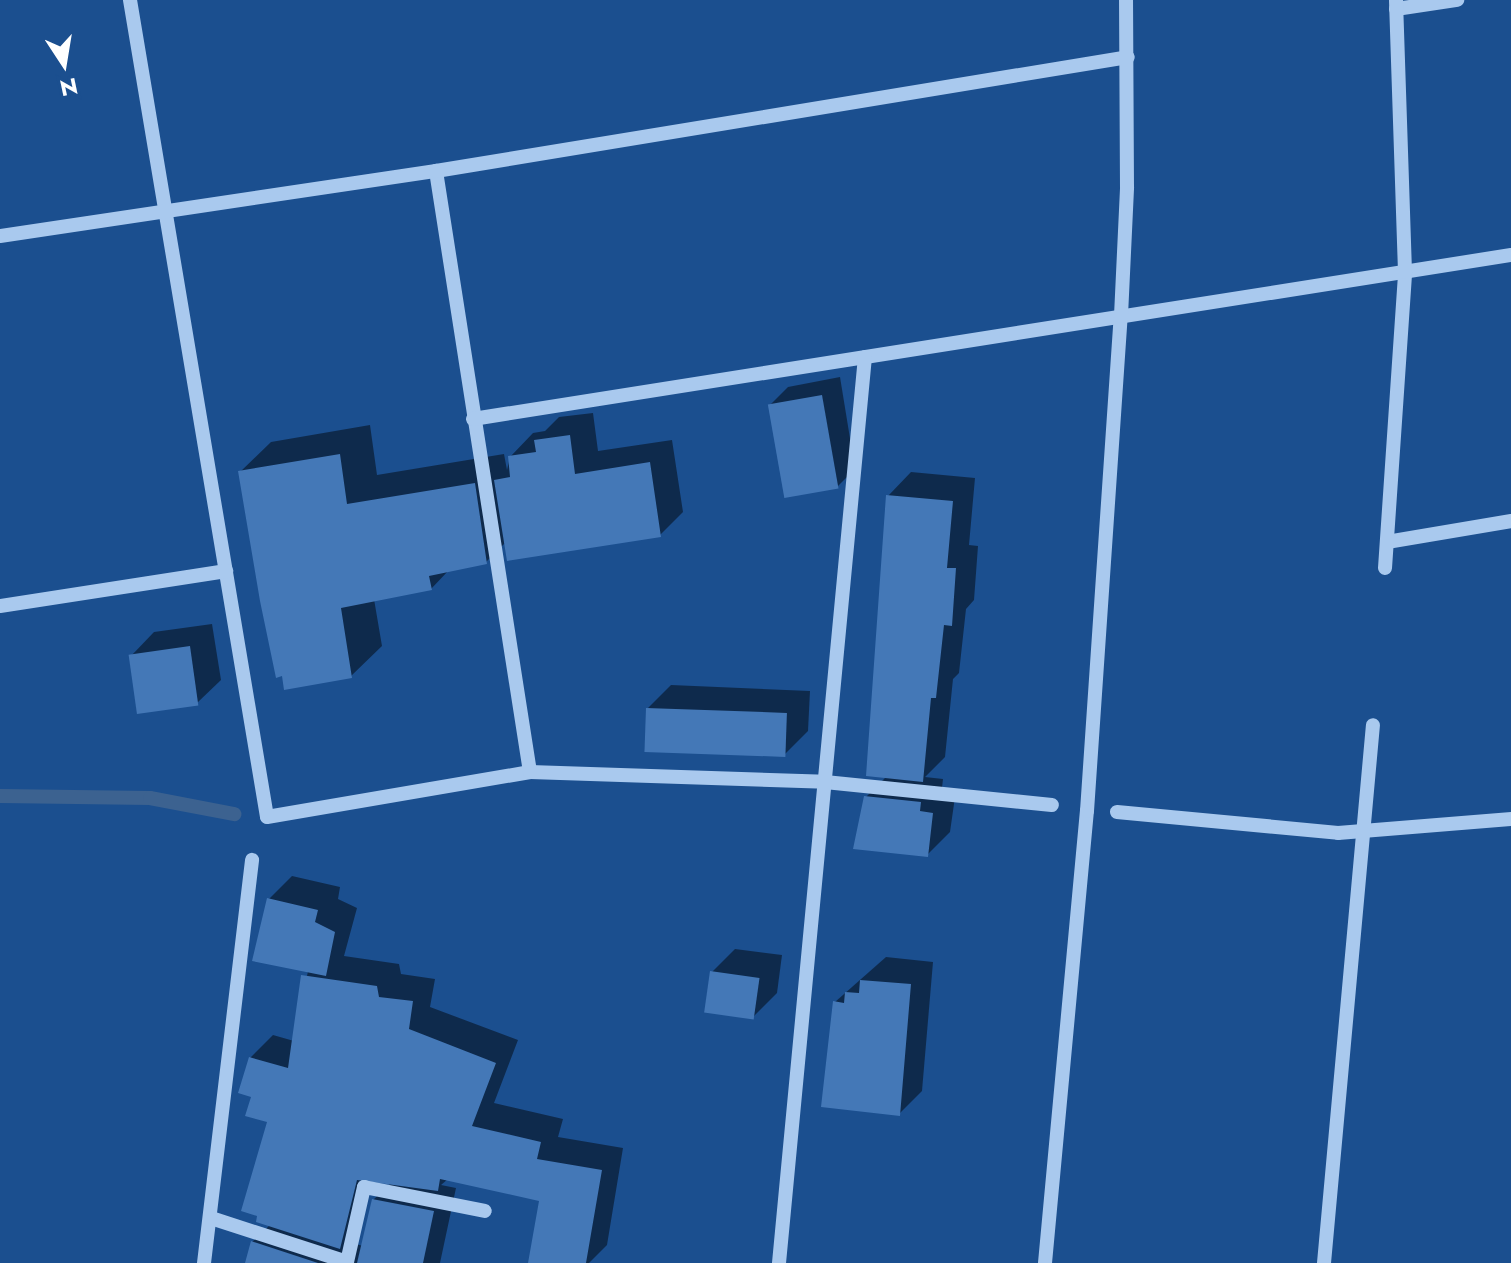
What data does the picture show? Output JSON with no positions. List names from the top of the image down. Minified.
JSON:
{"north":"bottom"}
